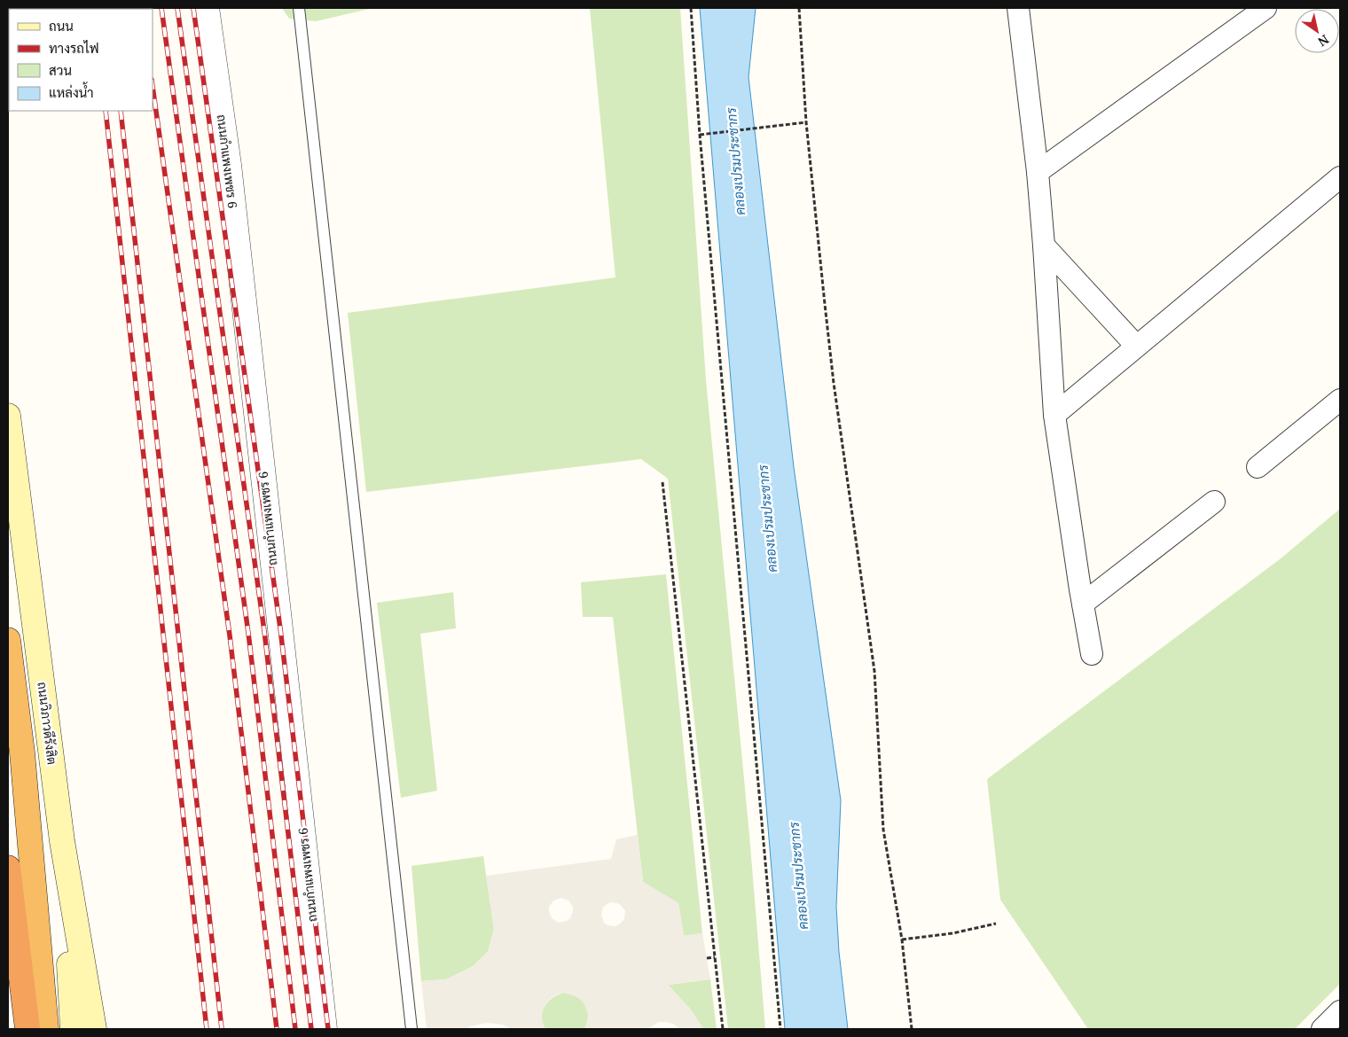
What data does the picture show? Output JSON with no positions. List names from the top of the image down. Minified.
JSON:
{"streets":{"main road":["ถนนวิภาวดีรังสิต"],"street":["ถนนกำแพงเพชร 6"]},"water":["คลองเปรมประชากร"],"legend":["ถนน","ทางรถไฟ","สวน","แหล่งน้ำ"],"north":"bottom right"}
